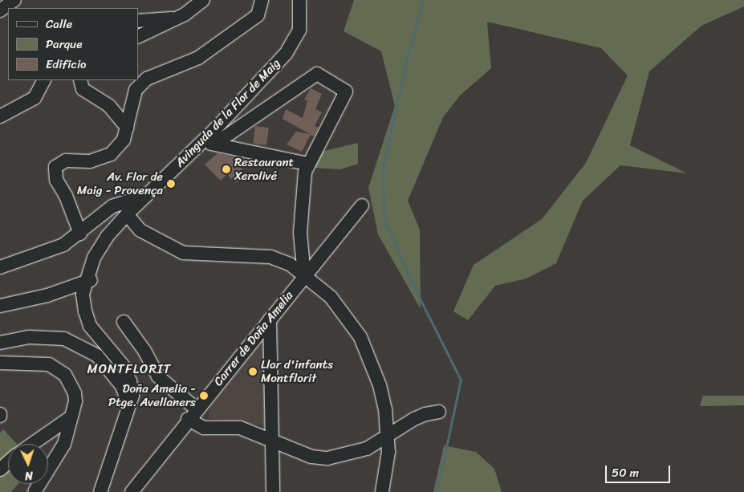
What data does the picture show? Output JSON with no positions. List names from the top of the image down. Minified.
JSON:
{"streets":{"street":["Avinguda de la Flor de Maig","Carrer de Doña Amelia"]},"districts":["MONTFLORIT"],"places":["Restaurant Xerolivé","Av. Flor de Maig - Provença","Llar d'infants Montflorit","Doña Amelia - Ptge. Avellaners"],"legend":["Calle","Parque","Edificio"],"scale_bar":"50 m","north":"bottom"}
